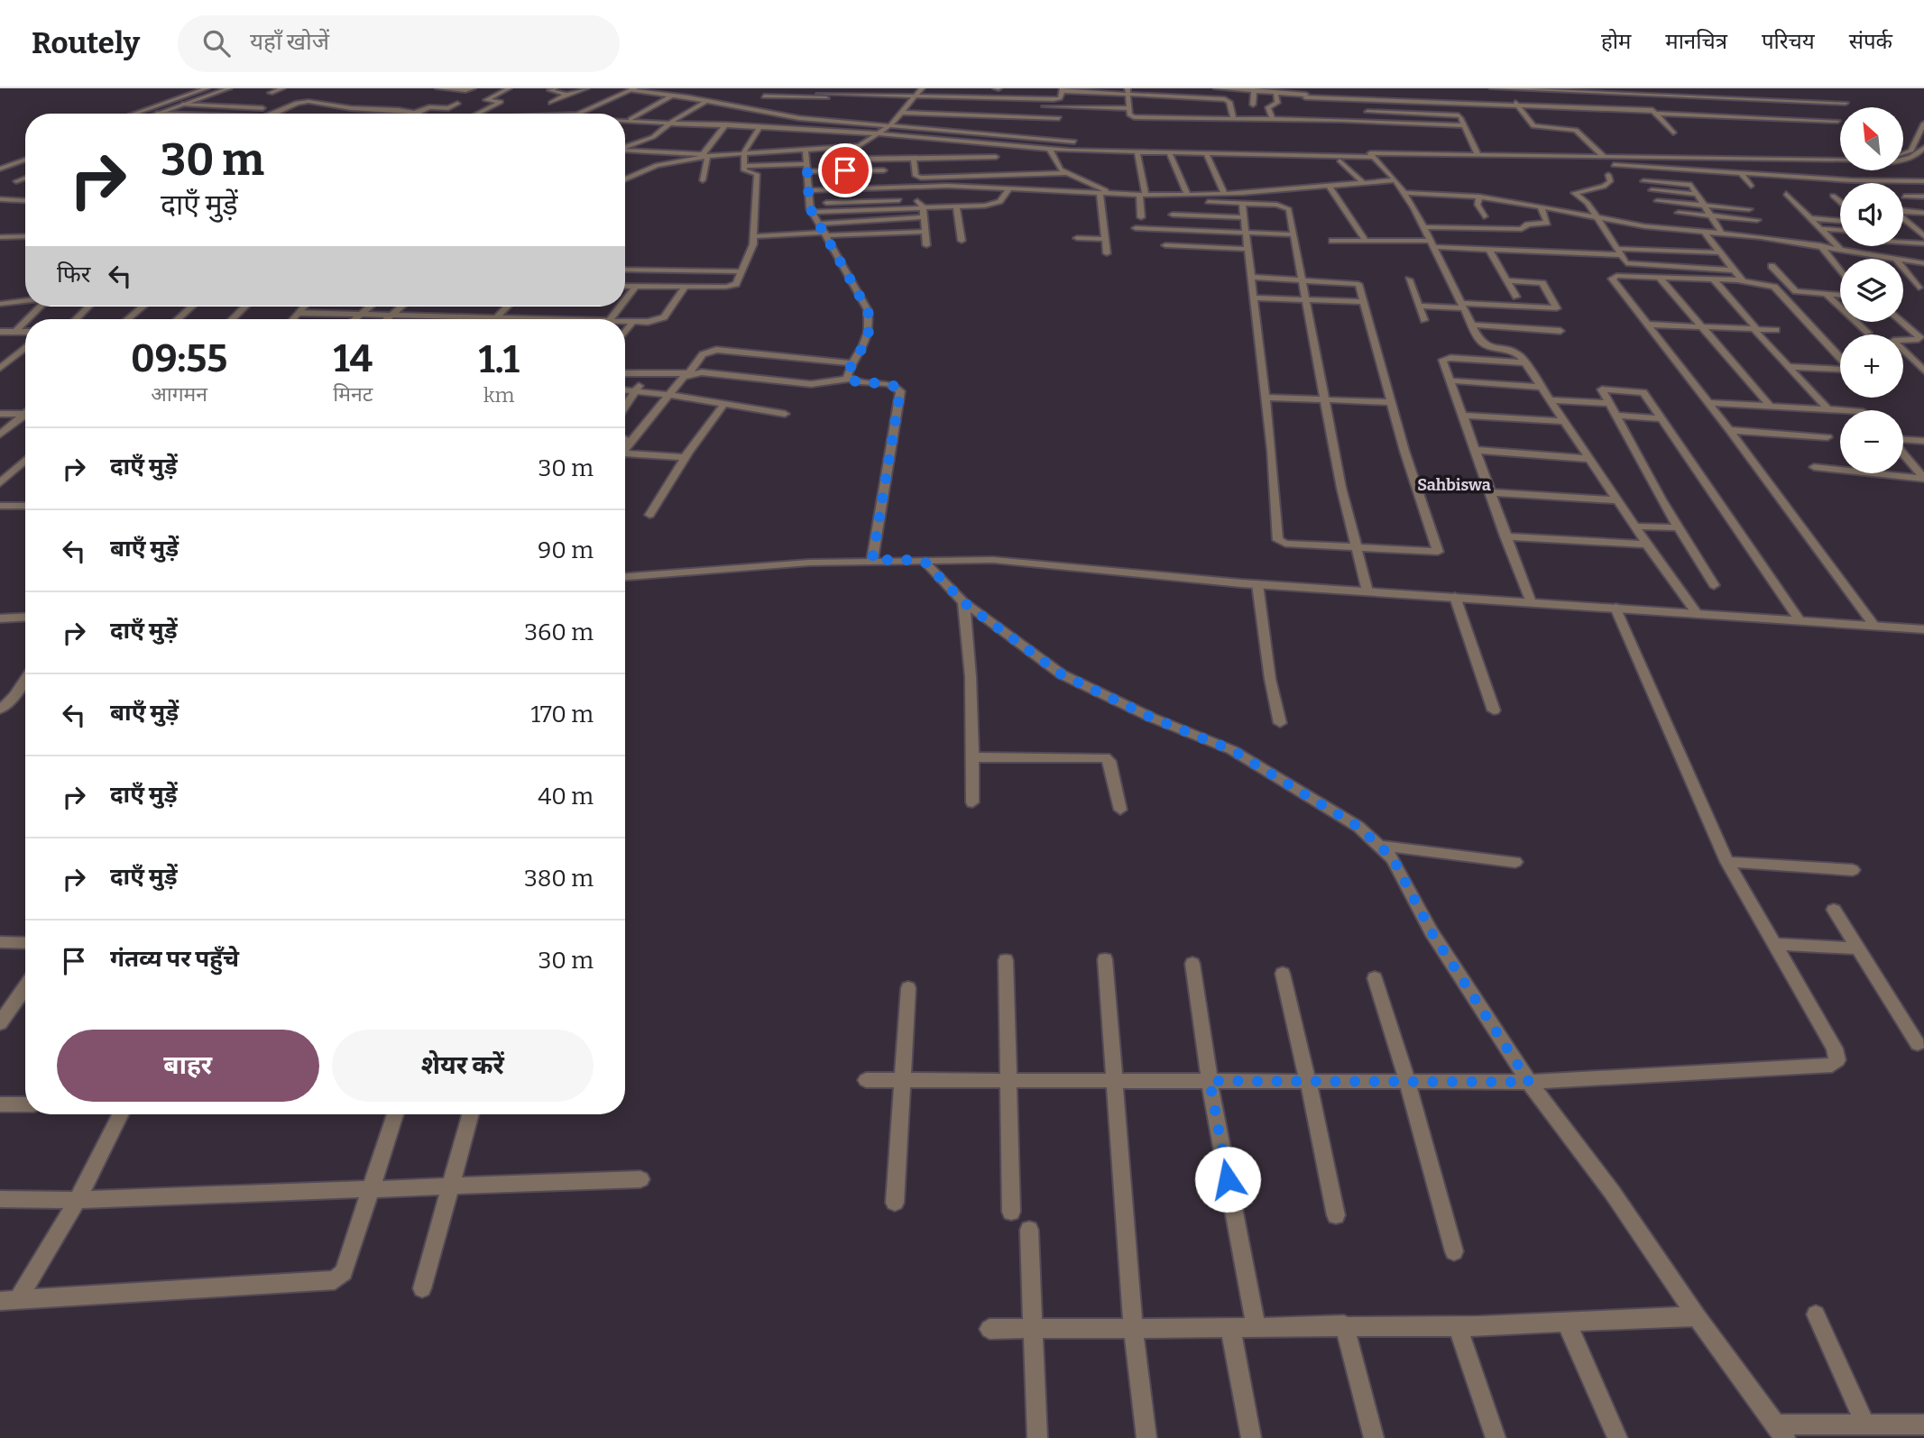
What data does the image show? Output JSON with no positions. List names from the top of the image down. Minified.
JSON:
{"districts":["Sahbiswa"],"north":"top left","page":{"header":"Routely","search":"यहाँ खोजें","nav":["होम","मानचित्र","परिचय","संपर्क"],"map_buttons":["+","−"],"turn":["30 m","दाएँ मुड़ें"],"then":"फिर","eta":["09:55","आगमन","14","मिनट","1.1","km"],"list":[{"name":"दाएँ मुड़ें","value":"30 m"},{"name":"बाएँ मुड़ें","value":"90 m"},{"name":"दाएँ मुड़ें","value":"360 m"},{"name":"बाएँ मुड़ें","value":"170 m"},{"name":"दाएँ मुड़ें","value":"40 m"},{"name":"दाएँ मुड़ें","value":"380 m"},{"name":"गंतव्य पर पहुँचे","value":"30 m"}],"buttons":["बाहर","शेयर करें"]}}
